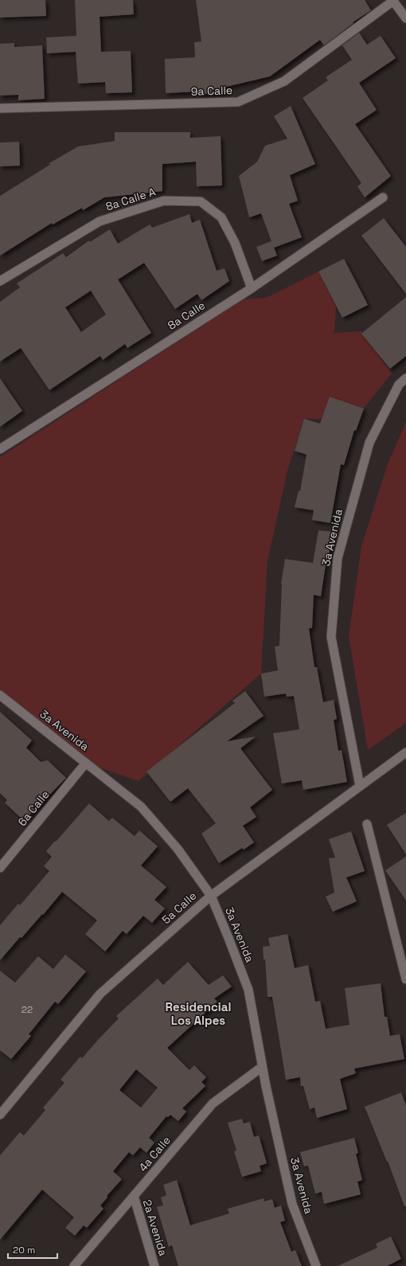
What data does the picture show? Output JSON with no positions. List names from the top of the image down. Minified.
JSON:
{"streets":{"street":["9a Calle","8a Calle A","8a Calle","3a Avenida","6a Calle","5a Calle","4a Calle","2a Avenida"]},"crossings":[["8a Calle A","8a Calle"],["3a Avenida","6a Calle"],["3a Avenida","5a Calle"],["3a Avenida","4a Calle"],["4a Calle","2a Avenida"]],"districts":["Residencial Los Alpes"],"house_numbers":["22"],"scale_bar":"20 m"}
